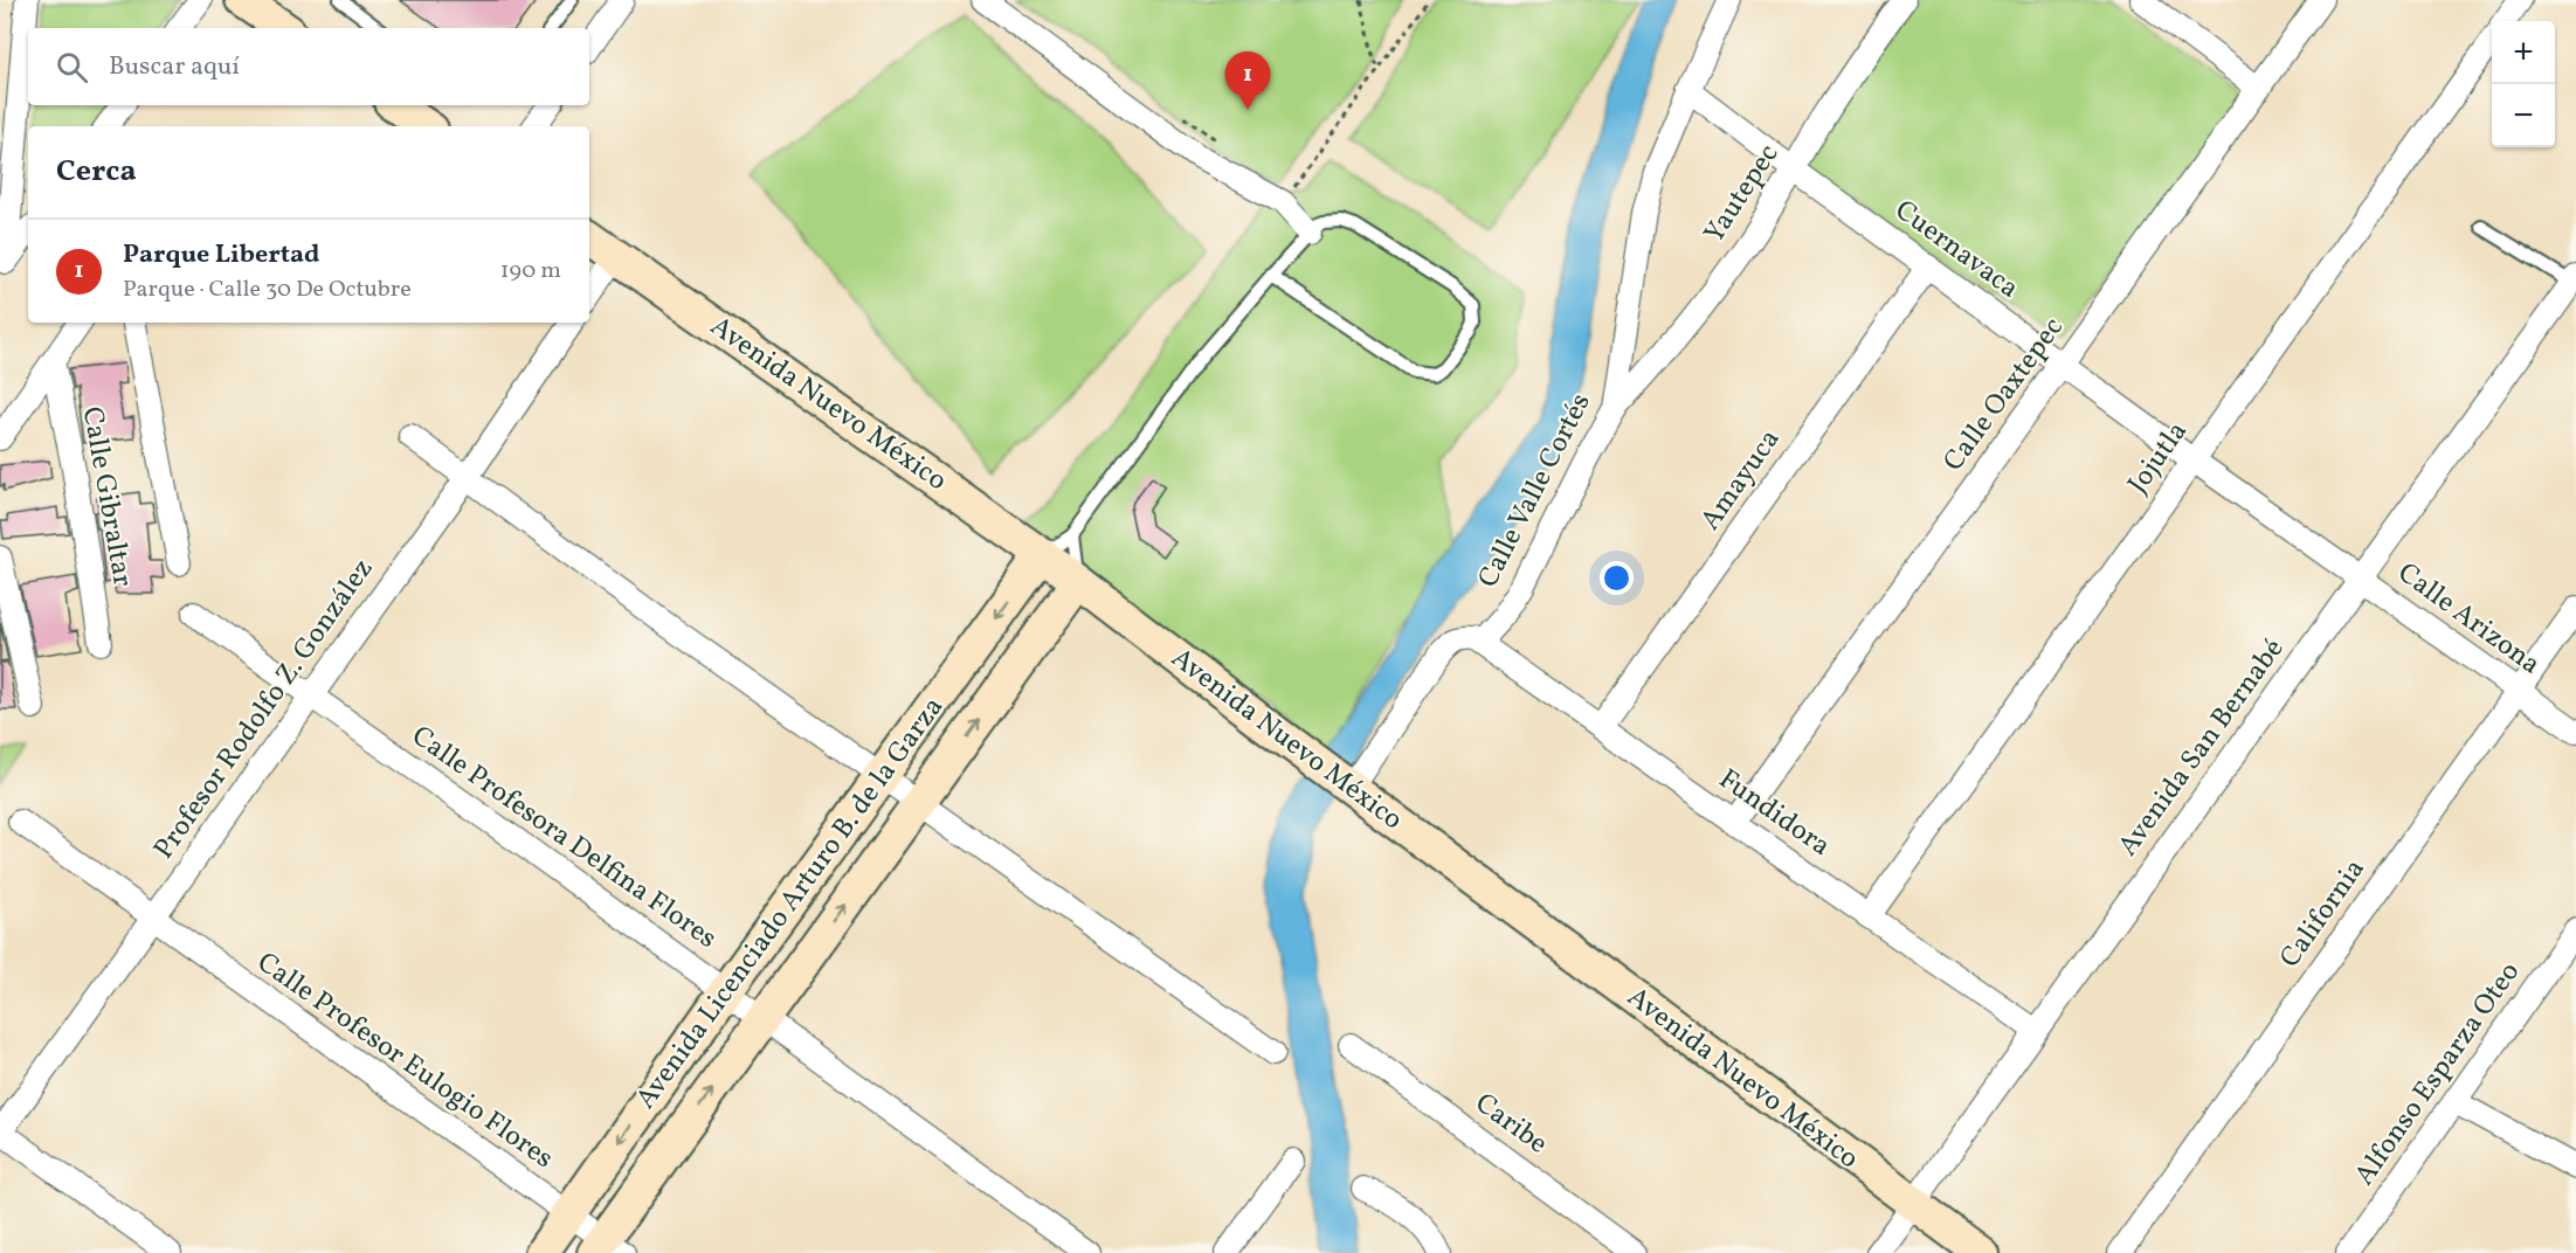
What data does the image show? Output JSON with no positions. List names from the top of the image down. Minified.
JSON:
{"streets":{"street":["Yautepec","Cuernavaca","Calle Oaxtepec","Avenida Nuevo México","Jojutla","Amayuca","Calle Valle Cortés","Calle Gibraltar","Calle Arizona","Profesor Rodolfo Z. González","Avenida San Bernabé","Fundidora","Calle Profesora Delfina Flores","Avenida Licenciado Arturo B. de la Garza","California","Calle Profesor Eulogio Flores","Alfonso Esparza Oteo","Caribe"]},"crossings":[["Yautepec","Cuernavaca"],["Yautepec","Calle Valle Cortés"],["Cuernavaca","Calle Oaxtepec"],["Cuernavaca","Jojutla"],["Cuernavaca","Amayuca"],["Cuernavaca","Calle Valle Cortés"],["Cuernavaca","Calle Arizona"],["Cuernavaca","Avenida San Bernabé"],["Calle Oaxtepec","Fundidora"],["Avenida Nuevo México","Avenida San Bernabé"],["Avenida Nuevo México","Avenida Licenciado Arturo B. de la Garza"],["Jojutla","Fundidora"],["Amayuca","Fundidora"],["Calle Valle Cortés","Fundidora"],["Calle Arizona","Avenida San Bernabé"],["Calle Arizona","California"],["Profesor Rodolfo Z. González","Calle Profesora Delfina Flores"],["Profesor Rodolfo Z. González","Calle Profesor Eulogio Flores"],["Avenida San Bernabé","Fundidora"],["Calle Profesora Delfina Flores","Avenida Licenciado Arturo B. de la Garza"],["Avenida Licenciado Arturo B. de la Garza","Calle Profesor Eulogio Flores"]],"page":{"map_buttons":["+","−"],"search":"Buscar aquí","pins":"1","heading":"Cerca","list":[{"mark":"1","name":"Parque Libertad","note":"Parque · Calle 30 De Octubre","value":"190 m"}]}}
